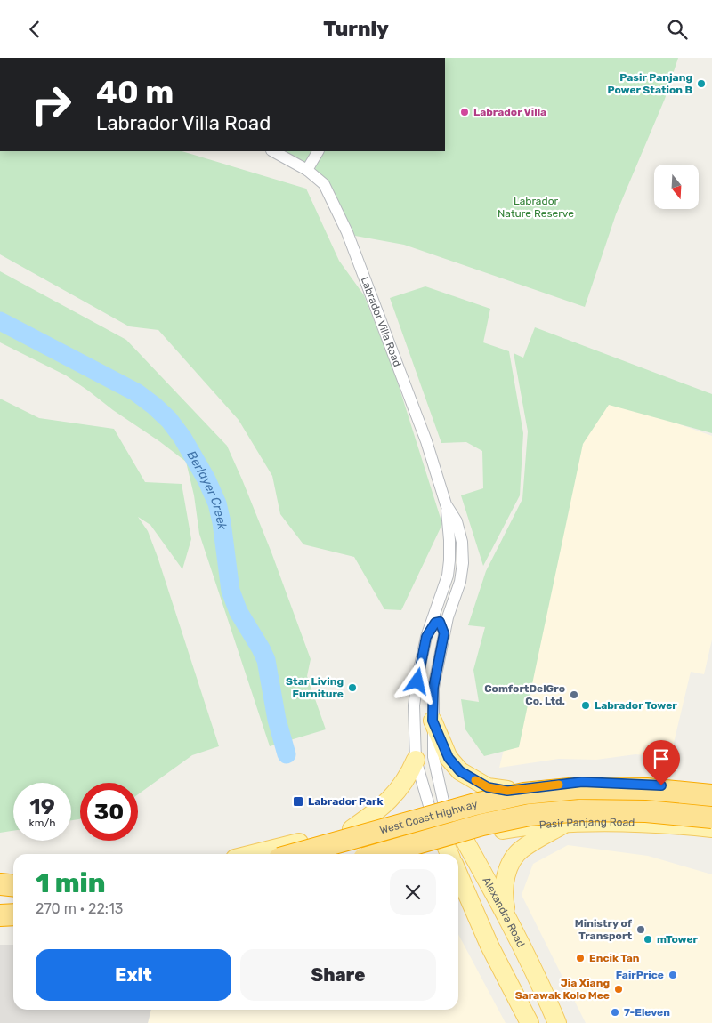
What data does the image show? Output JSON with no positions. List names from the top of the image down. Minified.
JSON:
{"streets":{"highway":["West Coast Highway"],"main road":["Pasir Panjang Road","Alexandra Road"],"street":["Labrador Villa Road"]},"crossings":[["Labrador Villa Road","Alexandra Road"],["Pasir Panjang Road","Alexandra Road"]],"water":["Berlayer Creek"],"parks":["Labrador Nature Reserve"],"places":{"other":["Pasir Panjang Power Station B","Labrador Villa","Star Living Furniture","ComfortDelGro Co. Ltd.","Labrador Tower","Ministry of Transport","mTower","Encik Tan","FairPrice","Jia Xiang Sarawak Kolo Mee","7-Eleven"],"transit":["Labrador Park"]},"north":"bottom","page":{"header":"Turnly","turn":["40 m","Labrador Villa Road"],"speed":"19 km/h","limit":"30","heading":["1 min","270 m · 22:13"],"buttons":["Exit","Share"]}}
